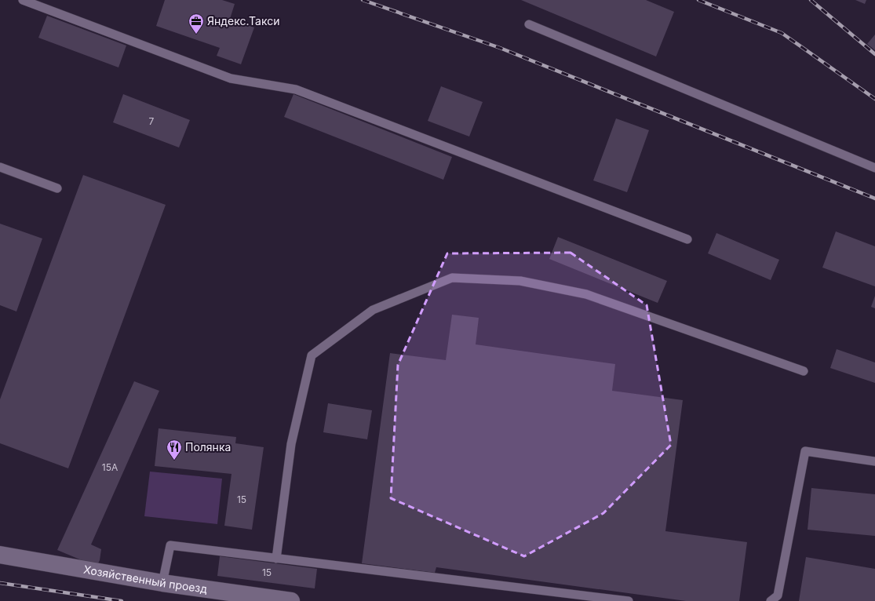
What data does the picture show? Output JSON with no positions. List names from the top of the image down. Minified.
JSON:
{"streets":{"street":["Хозяйственный проезд"]},"places":{"office":["Яндекс.Такси"],"restaurant":["Полянка"]},"house_numbers":["7","15А","15","15"]}
